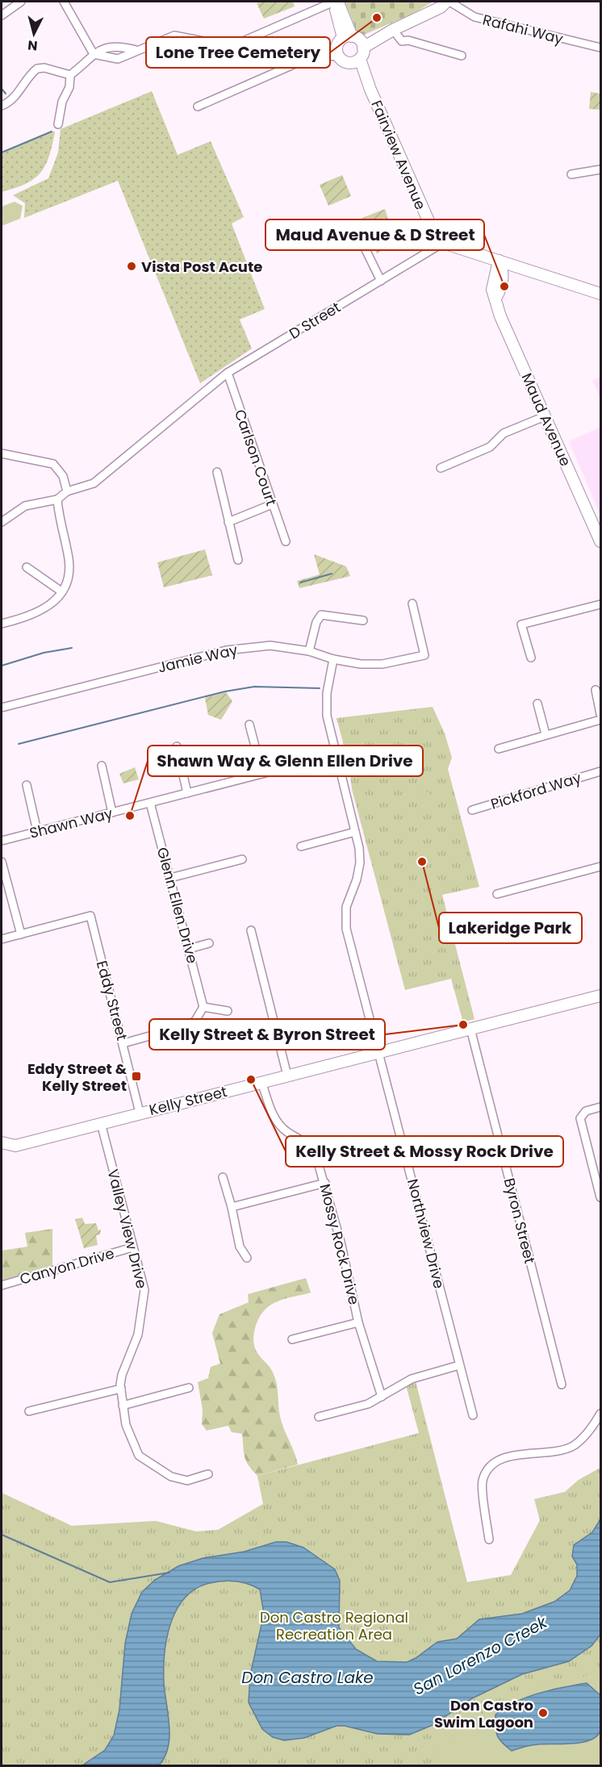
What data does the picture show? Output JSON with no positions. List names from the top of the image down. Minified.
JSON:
{"streets":{"street":["Rafahi Way","Fairview Avenue","D Street","Maud Avenue","Carlson Court","Jamie Way","Pickford Way","Shawn Way","Glenn Ellen Drive","Eddy Street","Kelly Street","Byron Street","Valley View Drive","Northview Drive","Mossy Rock Drive","Canyon Drive"]},"crossings":[["Fairview Avenue","D Street"],["D Street","Carlson Court"],["Jamie Way","Northview Drive"],["Shawn Way","Glenn Ellen Drive"],["Shawn Way","Northview Drive"],["Eddy Street","Kelly Street"],["Kelly Street","Byron Street"],["Kelly Street","Valley View Drive"],["Kelly Street","Northview Drive"],["Kelly Street","Mossy Rock Drive"],["Valley View Drive","Canyon Drive"]],"water":["San Lorenzo Creek","Don Castro Lake"],"parks":["Don Castro Regional Recreation Area"],"places":{"other":["Lone Tree Cemetery","Vista Post Acute","Maud Avenue & D Street","Shawn Way & Glenn Ellen Drive","Lakeridge Park","Kelly Street & Byron Street","Kelly Street & Mossy Rock Drive","Don Castro Swim Lagoon"],"transit":["Eddy Street & Kelly Street"]},"north":"bottom"}
